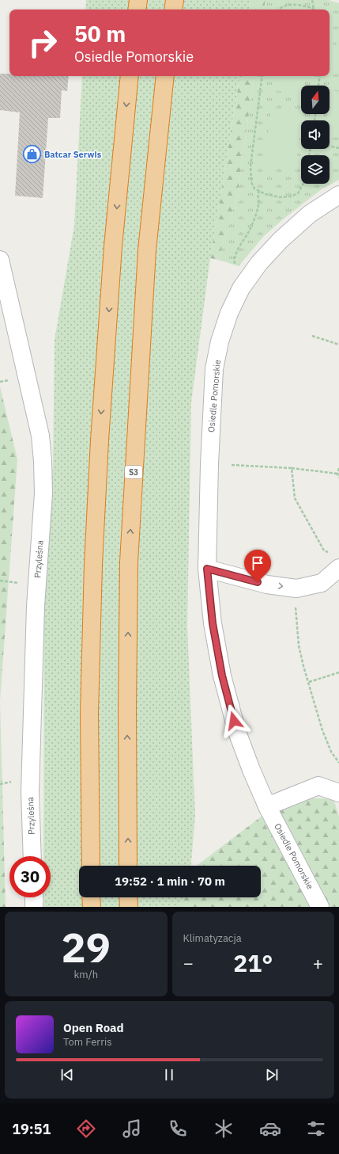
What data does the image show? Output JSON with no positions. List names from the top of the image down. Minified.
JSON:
{"streets":{"highway":["S3"],"street":["Osiedle Pomorskie","Przyleśna"]},"places":{"shop":["Batcar Serwis"]},"north":"top","page":{"turn":["50 m","Osiedle Pomorskie"],"limit":"30","trip":"19:52 · 1 min · 70 m","tile":[["29","km/h"],"Klimatyzacja"],"heat":["−","21°","+"],"song":["Open Road","Tom Ferris"],"tabs":"19:51"}}
